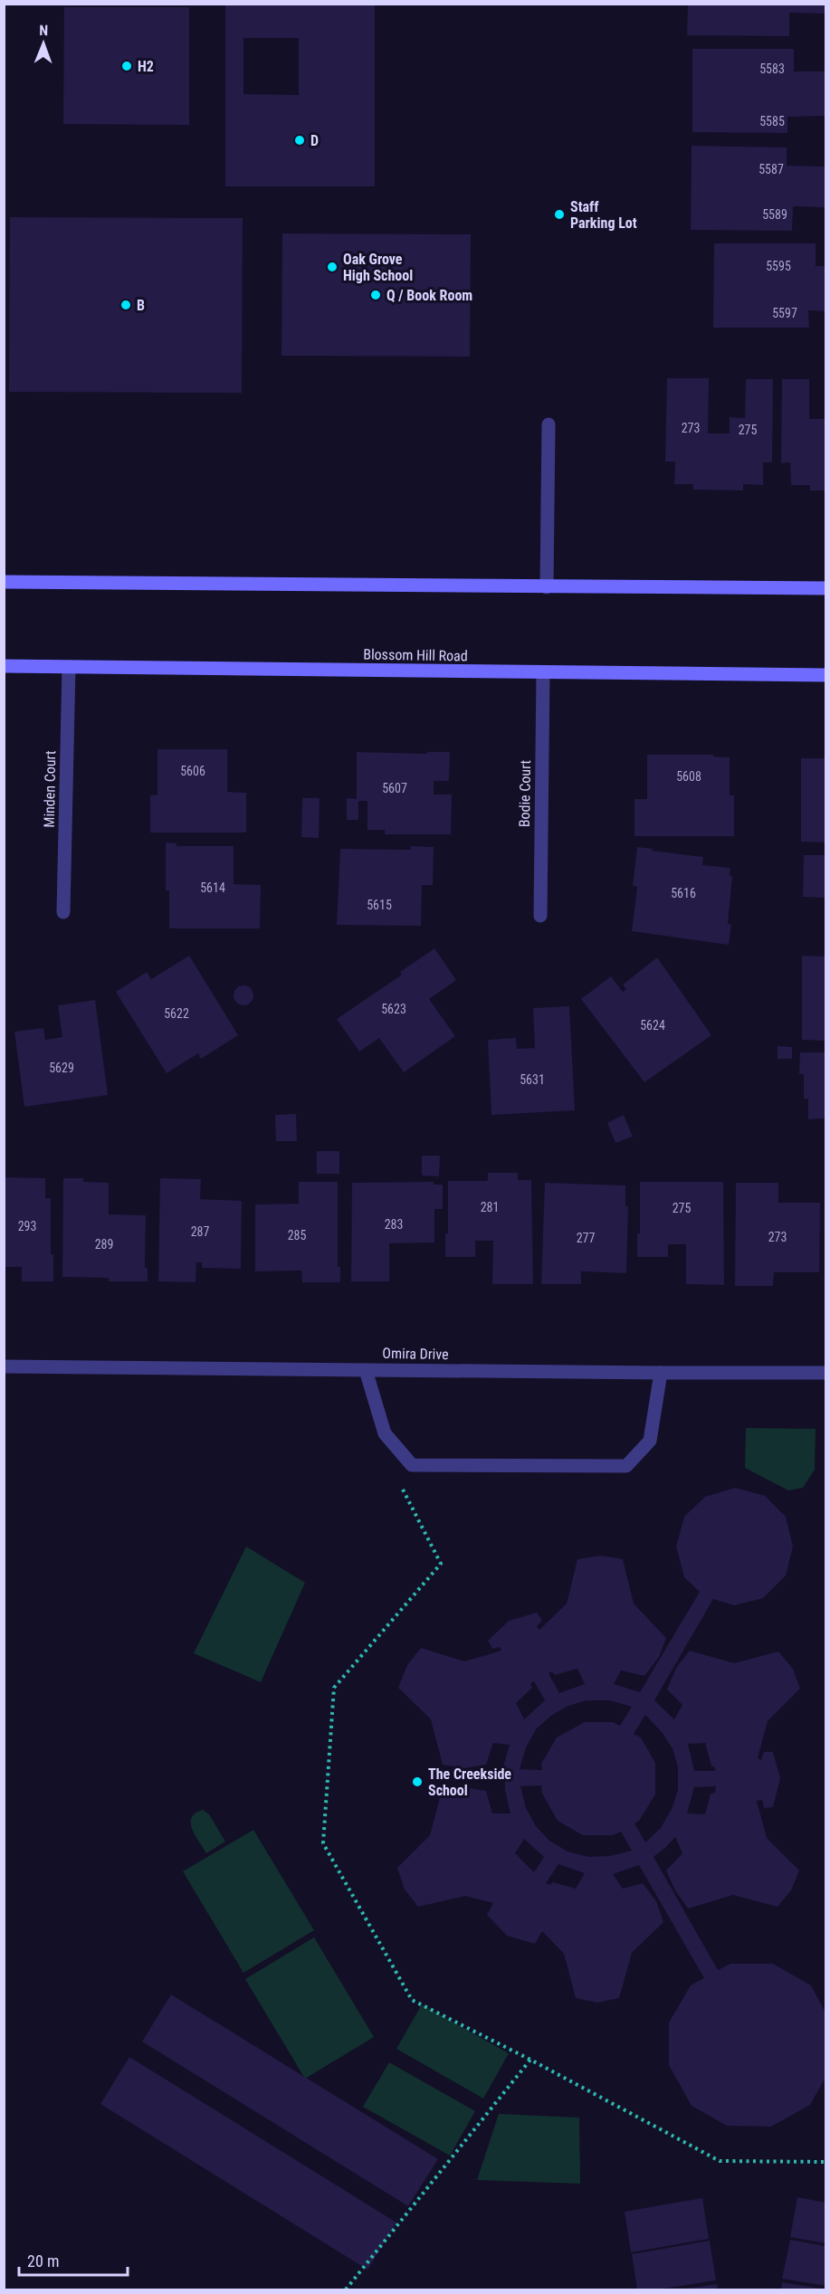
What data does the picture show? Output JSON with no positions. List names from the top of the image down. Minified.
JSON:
{"streets":{"main road":["Blossom Hill Road"],"street":["Minden Court","Bodie Court","Omira Drive"]},"crossings":[["Blossom Hill Road","Minden Court"],["Blossom Hill Road","Bodie Court"]],"places":["H2","D","Staff Parking Lot","Oak Grove High School","Q / Book Room","B","The Creekside School"],"house_numbers":["5583","5585","5587","5589","5595","5597","273","275","5606","5608","5607","5614","5616","5615","5623","5622","5624","5629","5631","281","275","283","293","287","285","273","277","289"],"scale_bar":"20 m","north":"top"}
